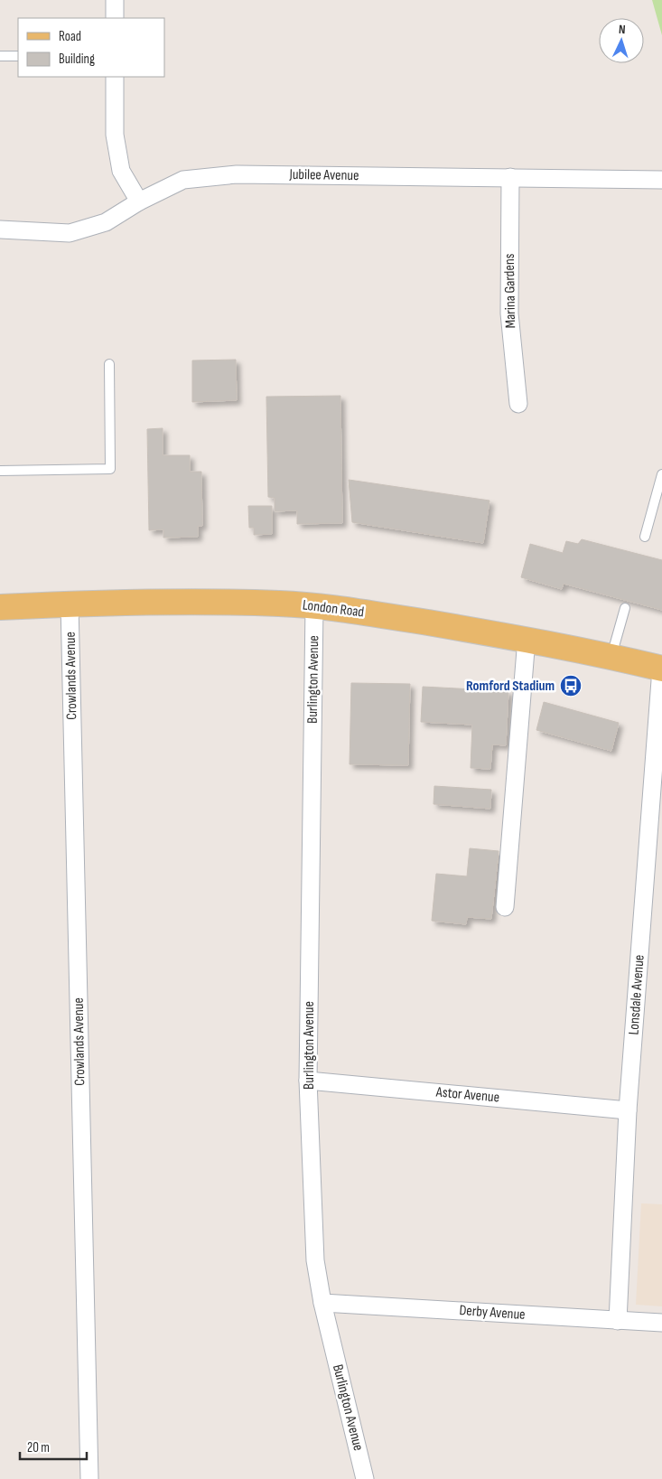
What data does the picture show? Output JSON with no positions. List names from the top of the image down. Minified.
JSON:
{"streets":{"main road":["London Road"],"street":["Jubilee Avenue","Marina Gardens","Crowlands Avenue","Burlington Avenue","Lonsdale Avenue","Astor Avenue","Derby Avenue"]},"crossings":[["Jubilee Avenue","Marina Gardens"],["London Road","Crowlands Avenue"],["London Road","Burlington Avenue"],["London Road","Lonsdale Avenue"],["Burlington Avenue","Astor Avenue"],["Burlington Avenue","Derby Avenue"],["Lonsdale Avenue","Astor Avenue"],["Lonsdale Avenue","Derby Avenue"]],"places":{"bus stop":["Romford Stadium"]},"legend":["Road","Building"],"scale_bar":"20 m","north":"top"}
